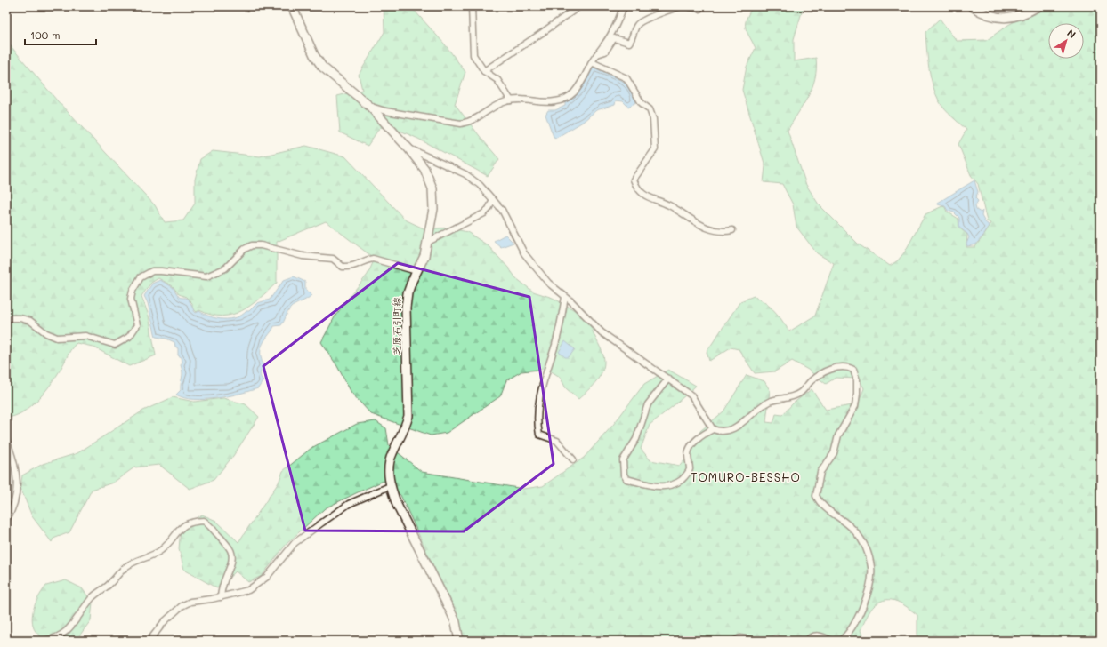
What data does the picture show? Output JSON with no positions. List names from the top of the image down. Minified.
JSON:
{"streets":{"main road":["芝原石引町線"]},"districts":["TOMURO-BESSHO"],"scale_bar":"100 m","north":"top right"}
